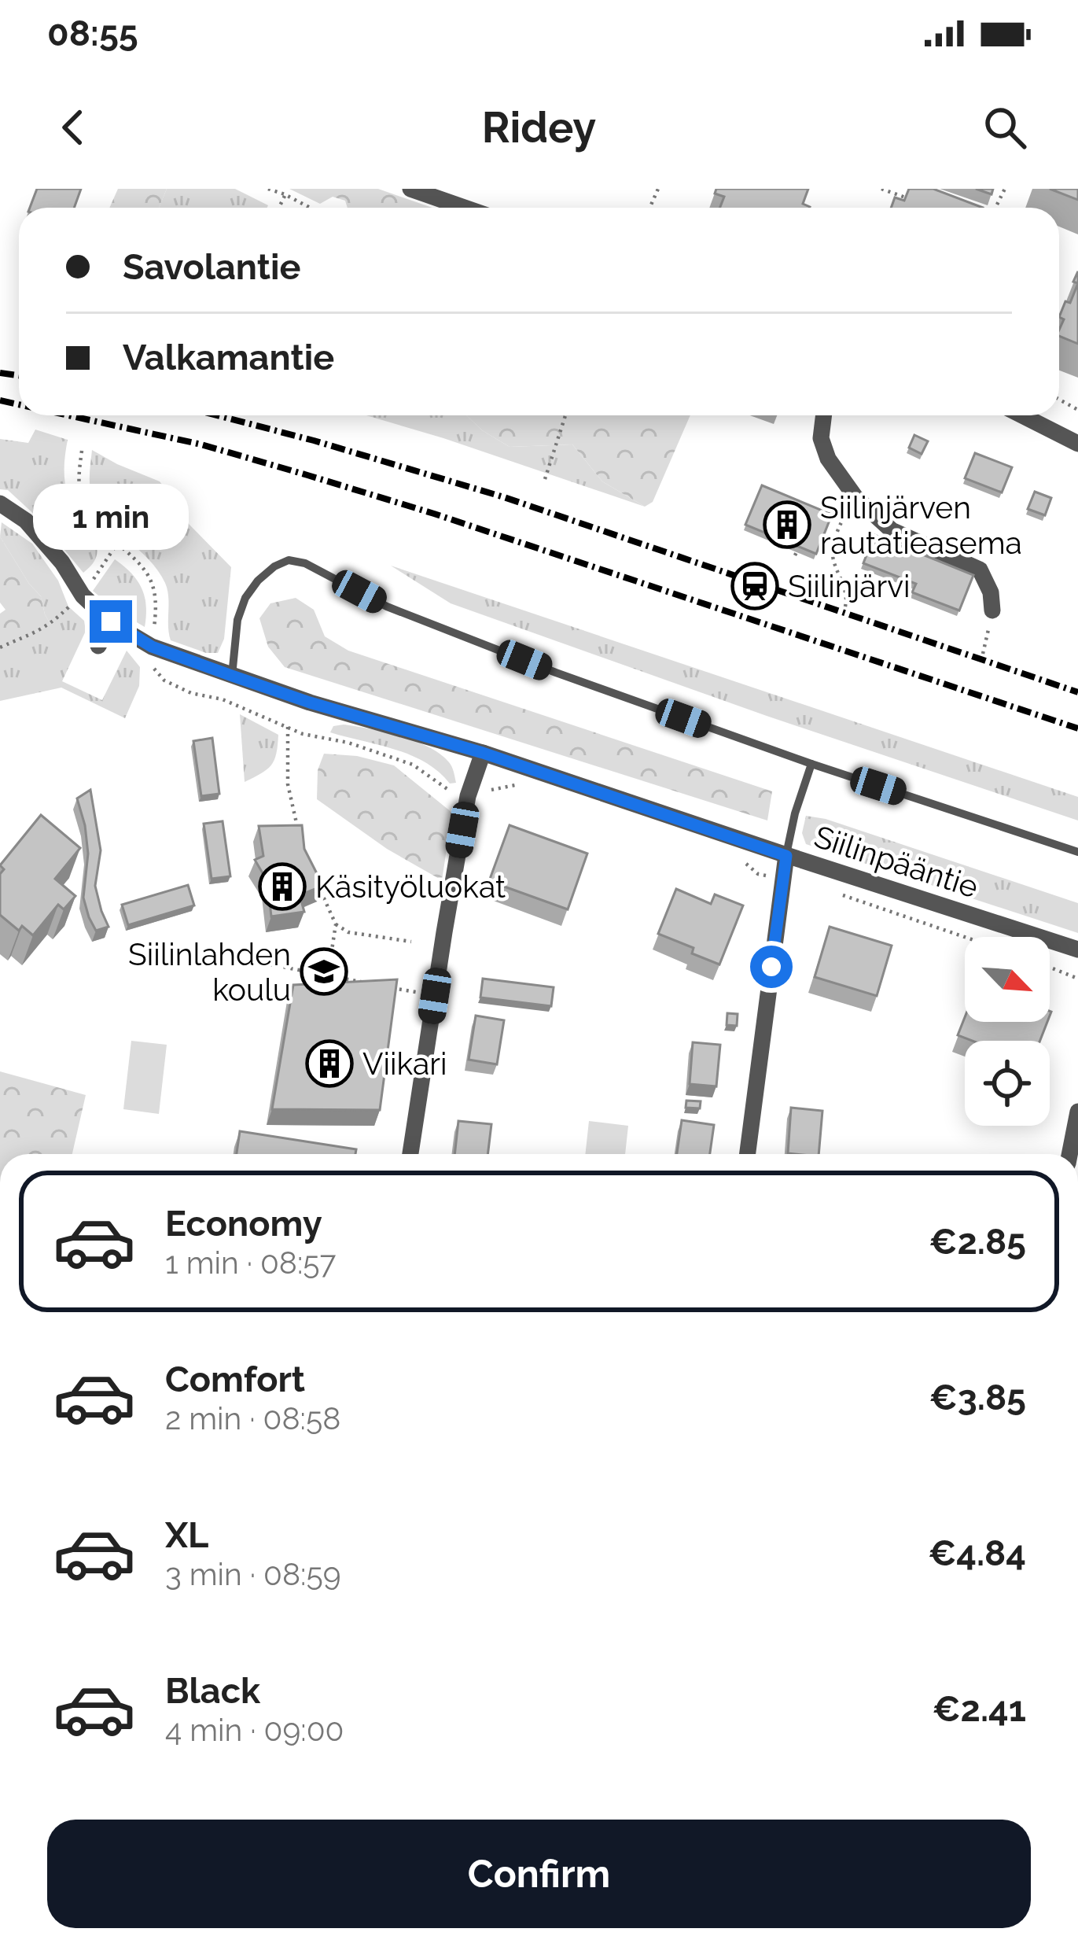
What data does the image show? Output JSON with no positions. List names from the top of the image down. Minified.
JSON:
{"streets":{"street":["Siilinpääntie"]},"places":{"building":["Siilinjärven rautatieasema","Käsityöluokat","Viikari"],"station":["Siilinjärvi"],"school or university":["Siilinlahden koulu"]},"north":"bottom right","page":{"status":"08:55","header":"Ridey","banner":["Savolantie","Valkamantie"],"bubble":"1 min","list":[{"name":"Economy","note":"1 min · 08:57","value":"€2.85"},{"name":"Comfort","note":"2 min · 08:58","value":"€3.85"},{"name":"XL","note":"3 min · 08:59","value":"€4.84"},{"name":"Black","note":"4 min · 09:00","value":"€2.41"}],"buttons":"Confirm"}}
